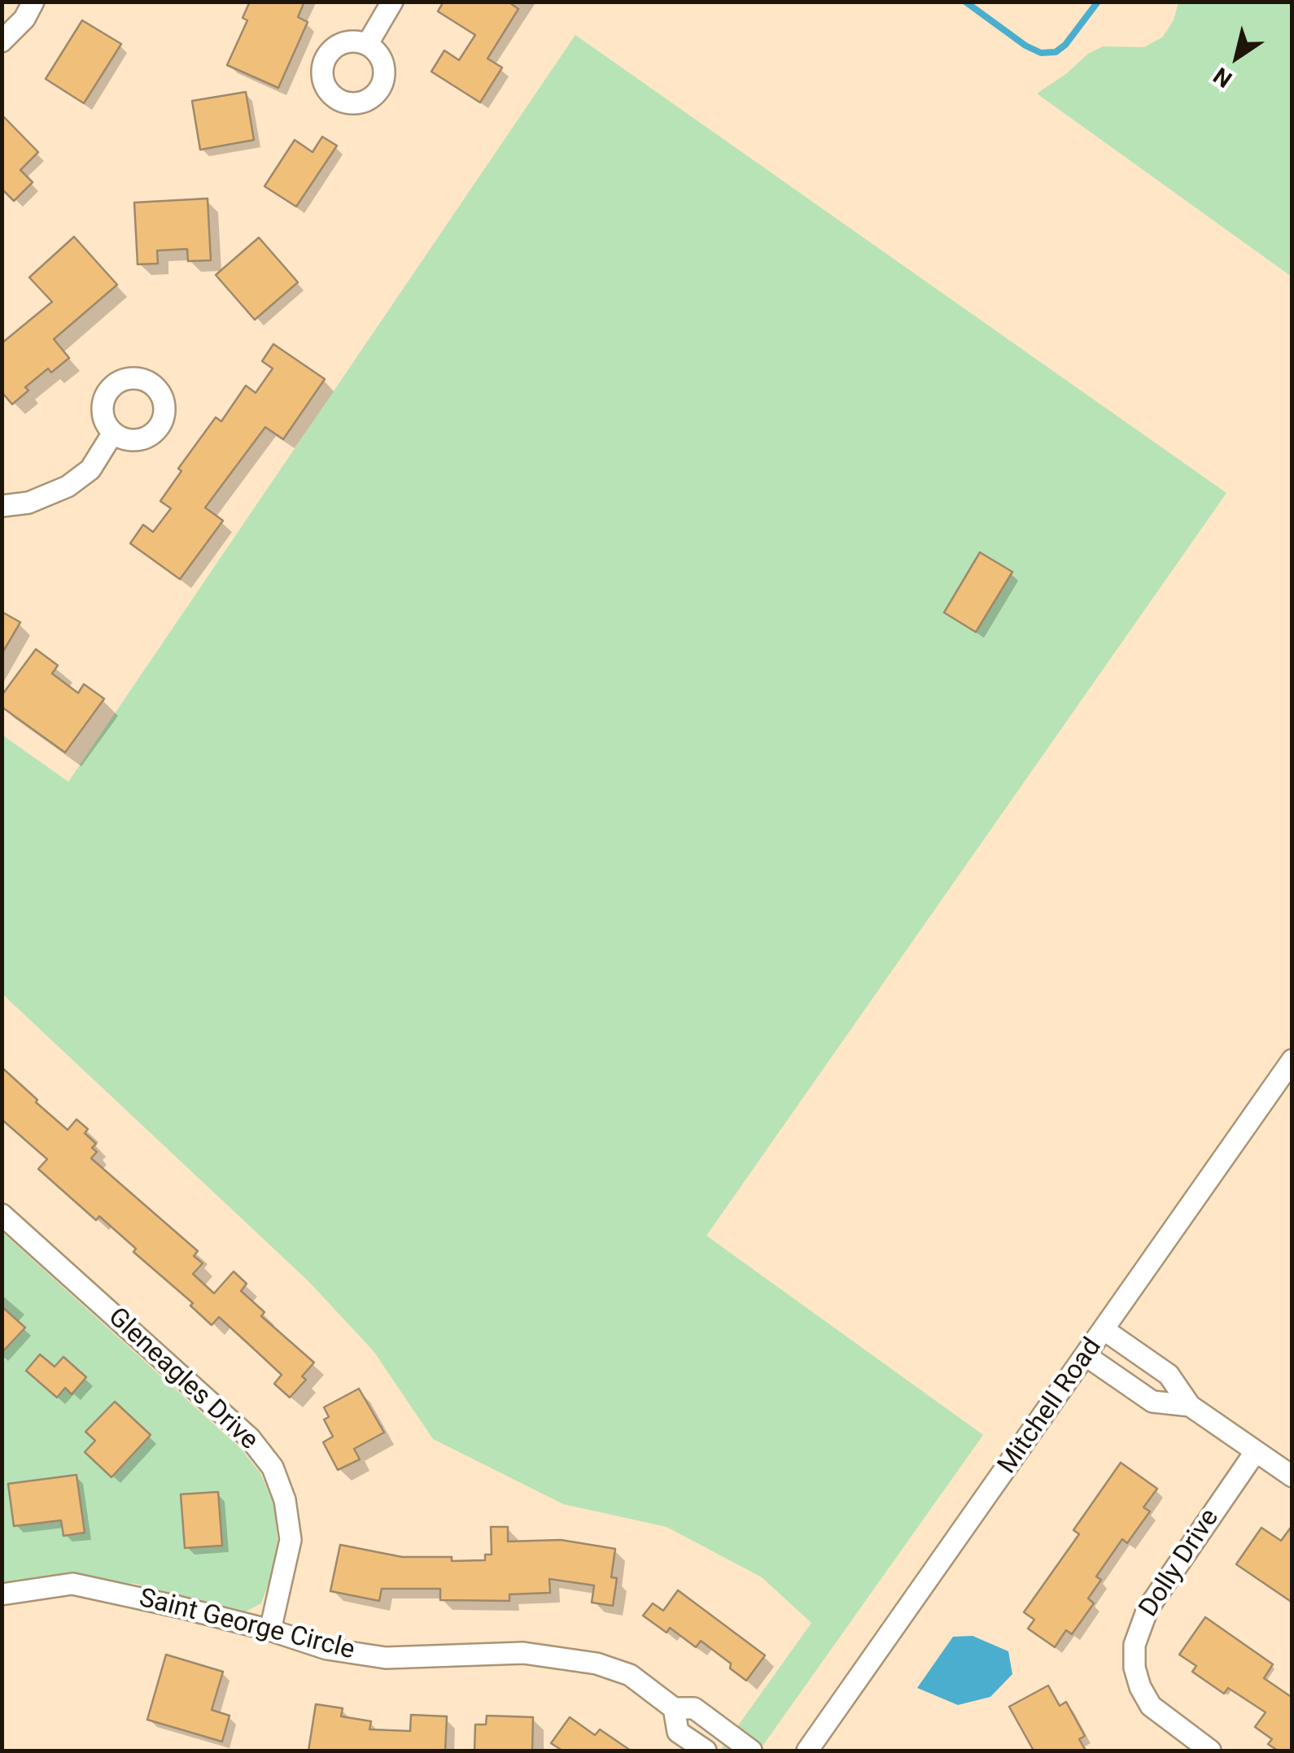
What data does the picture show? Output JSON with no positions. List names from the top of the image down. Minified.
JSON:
{"streets":{"street":["Gleneagles Drive","Mitchell Road","Dolly Drive","Saint George Circle"]},"crossings":[["Gleneagles Drive","Saint George Circle"]],"north":"bottom left"}
